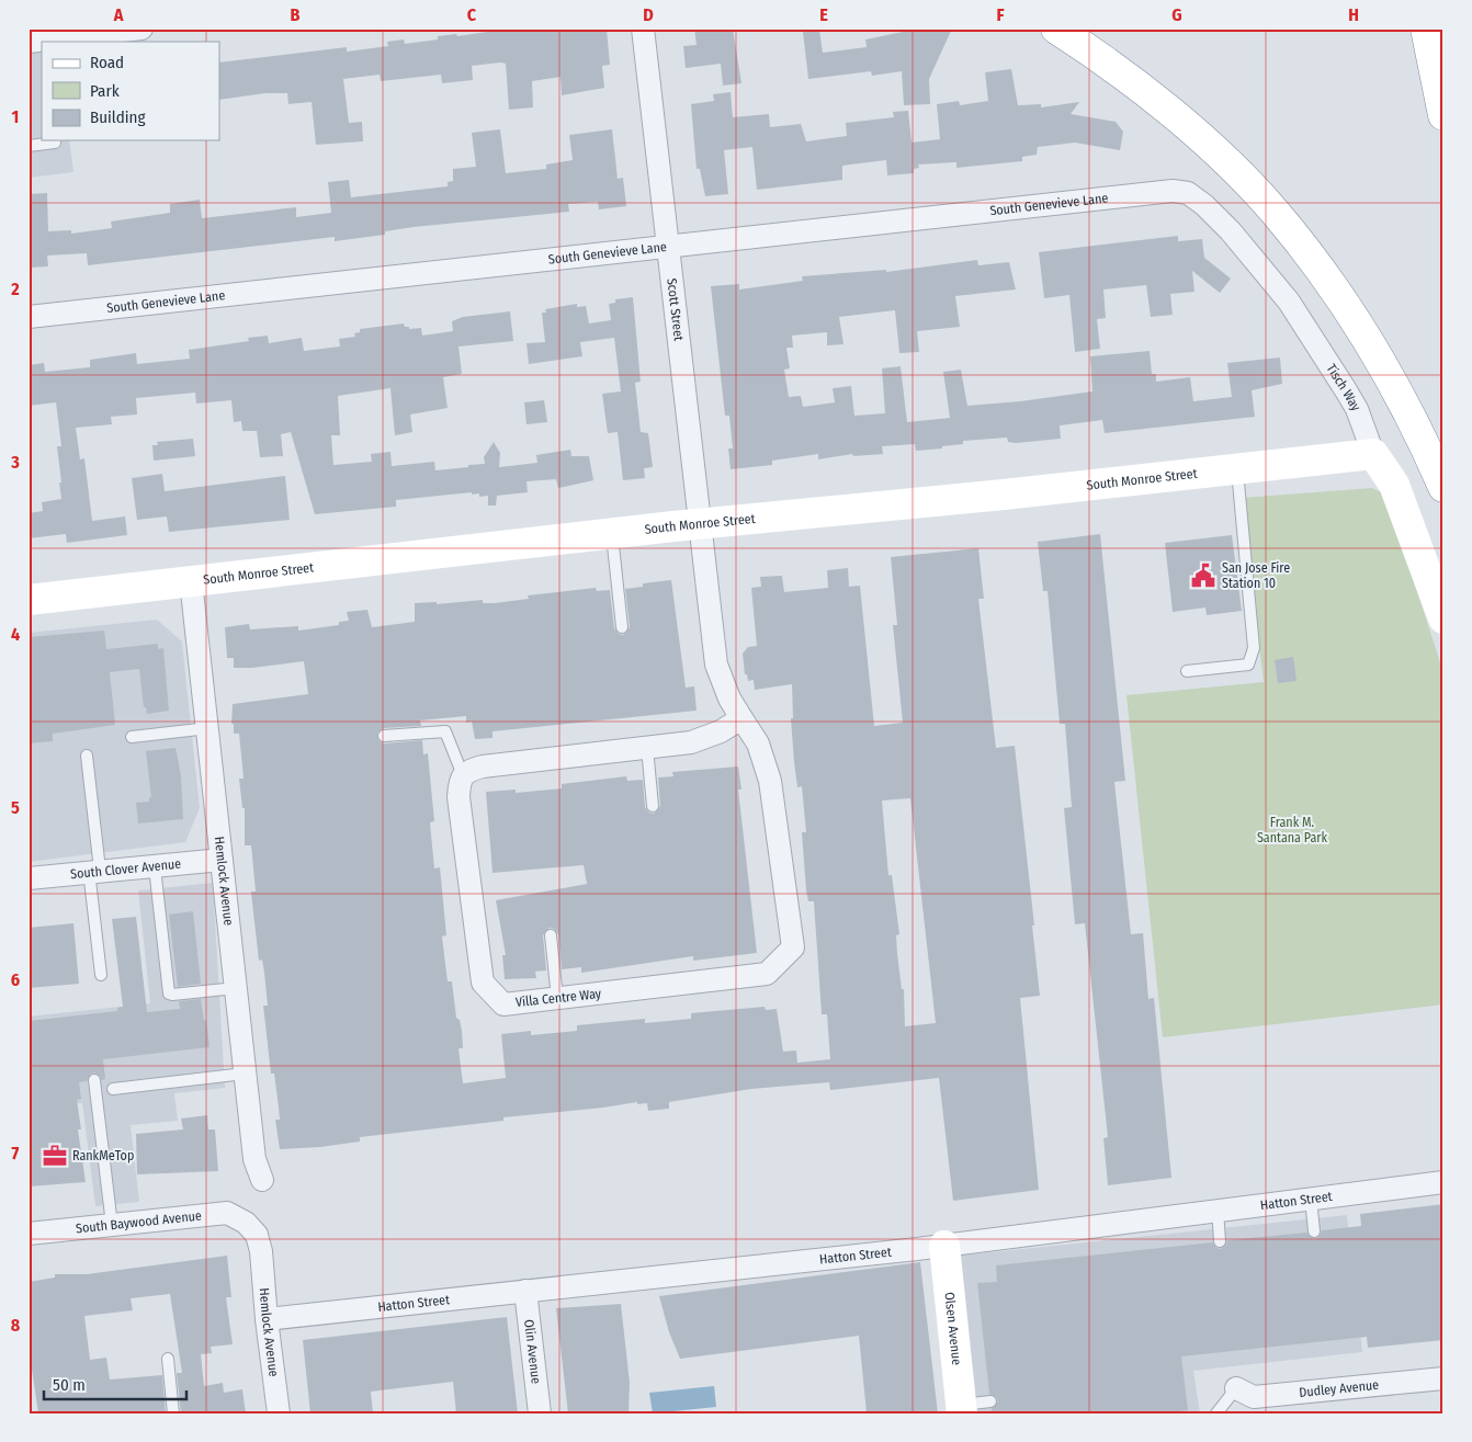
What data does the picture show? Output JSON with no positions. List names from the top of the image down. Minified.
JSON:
{"streets":{"main road":["Tisch Way","South Monroe Street","Olsen Avenue"],"street":["South Genevieve Lane","Scott Street","South Clover Avenue","Hemlock Avenue","Villa Centre Way","Hatton Street","South Baywood Avenue","Olin Avenue","Dudley Avenue"]},"crossings":[["South Genevieve Lane","Scott Street"],["South Genevieve Lane","Tisch Way"],["Scott Street","South Monroe Street"],["Scott Street","Villa Centre Way"],["Tisch Way","South Monroe Street"],["South Monroe Street","Hemlock Avenue"],["South Monroe Street","Villa Centre Way"],["South Clover Avenue","Hemlock Avenue"],["Hemlock Avenue","Hatton Street"],["Hemlock Avenue","South Baywood Avenue"],["Hatton Street","Olsen Avenue"],["Hatton Street","Olin Avenue"]],"parks":["Frank M. Santana Park"],"places":{"public building":["San Jose Fire Station 10"],"office":["RankMeTop"]},"legend":["Road","Park","Building"],"scale_bar":"50 m","grid":{"columns":["A","B","C","D","E","F","G","H"],"rows":["1","2","3","4","5","6","7","8"]}}
